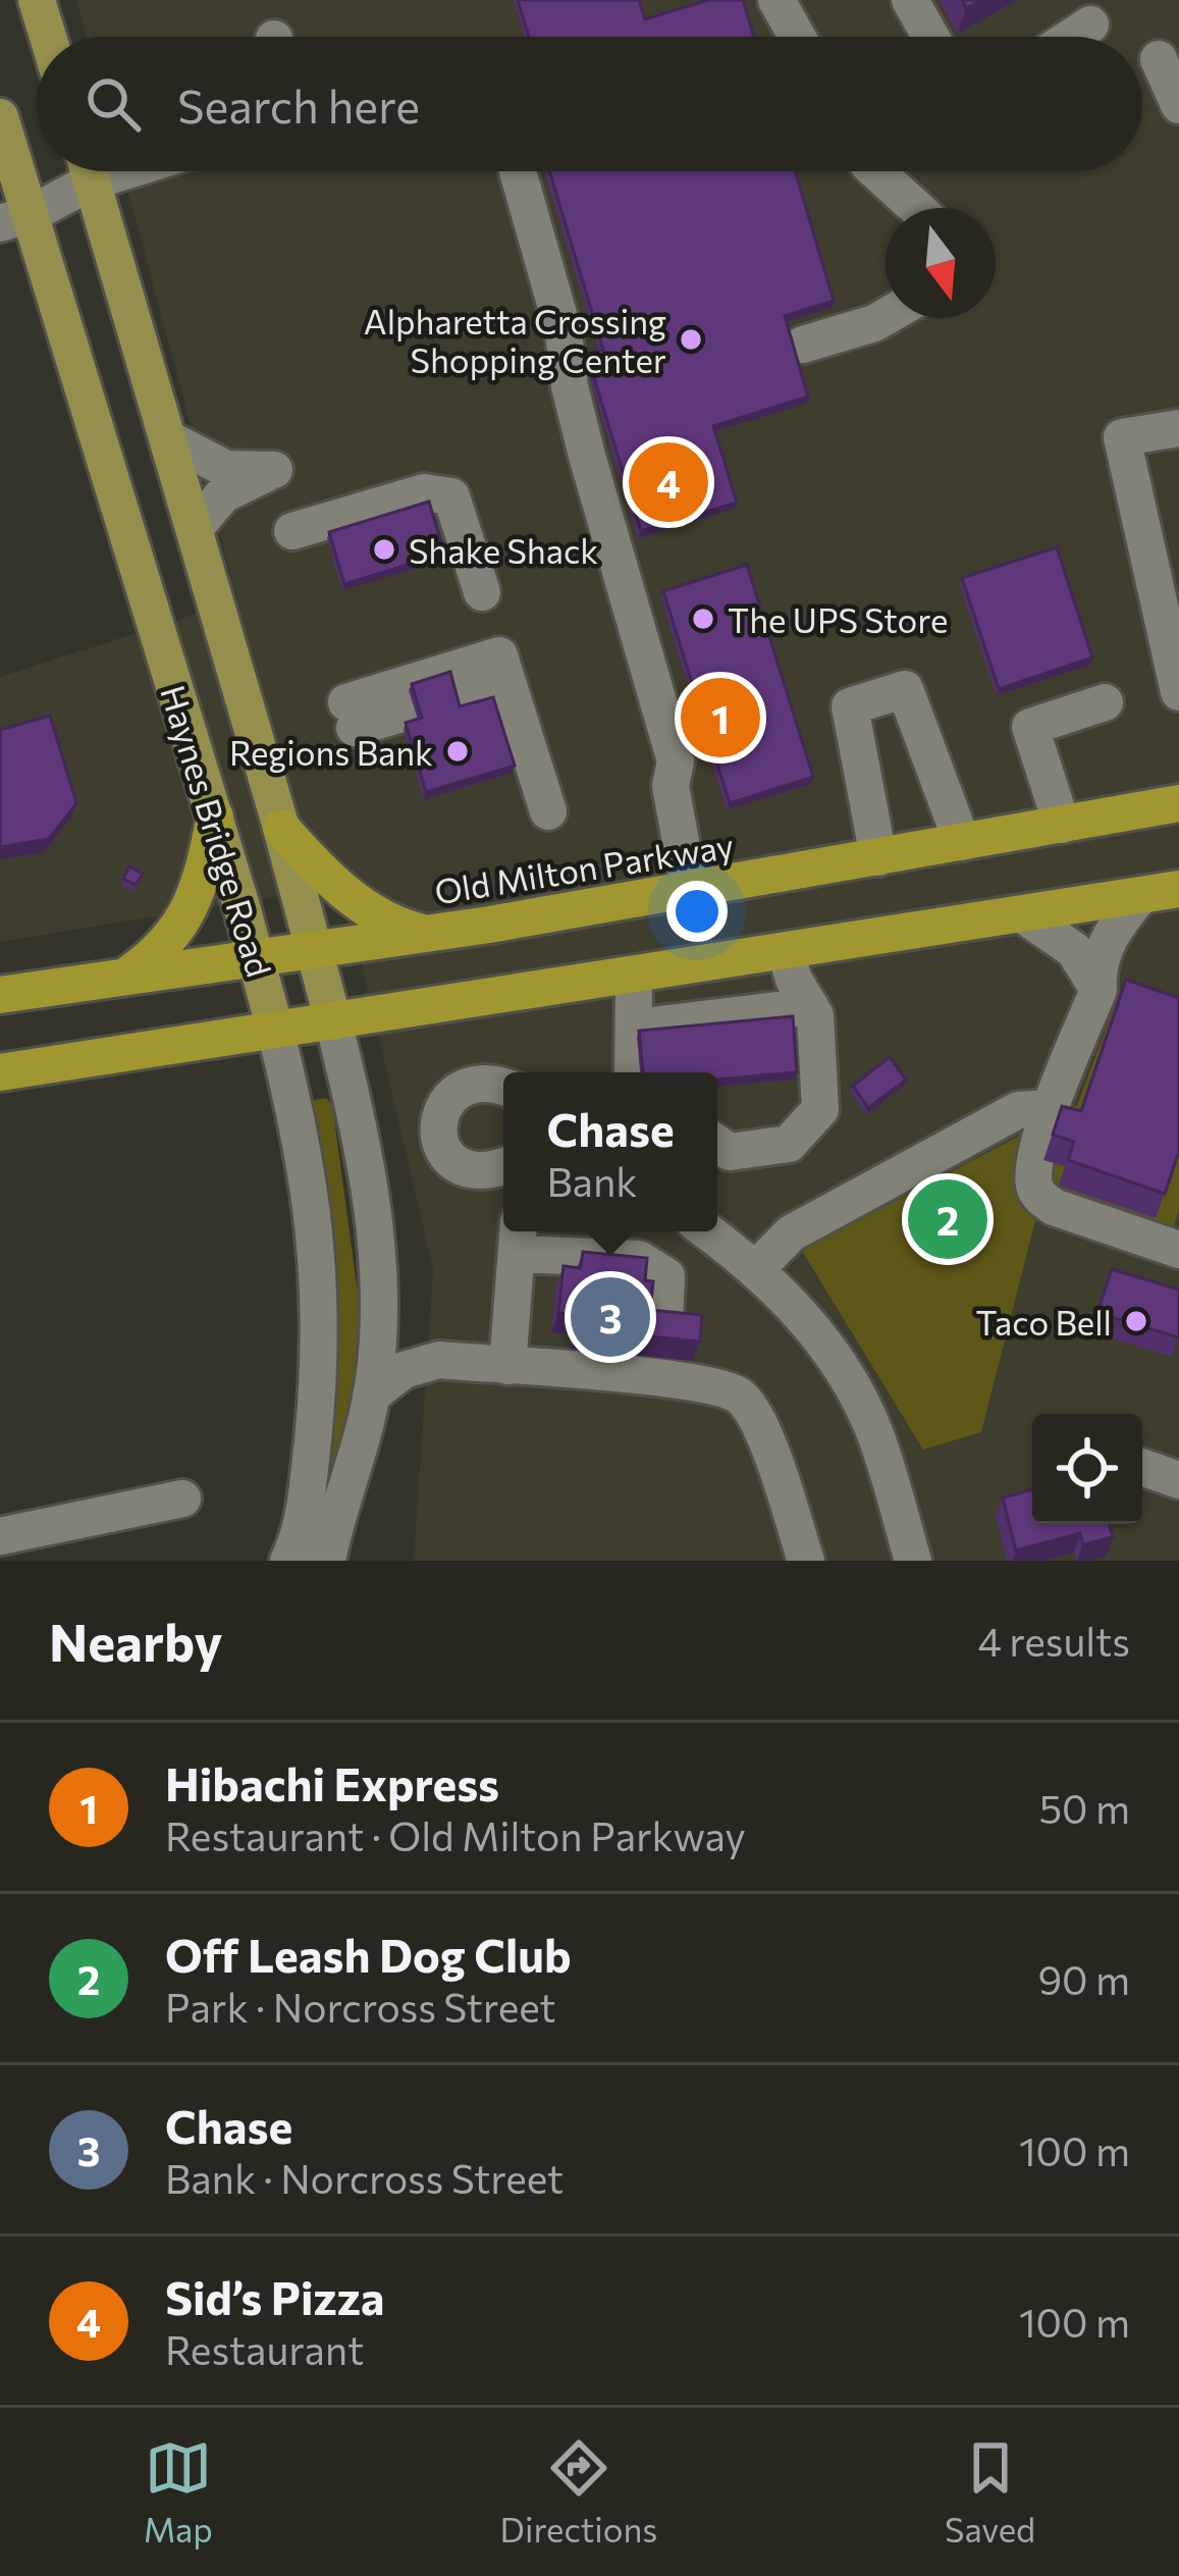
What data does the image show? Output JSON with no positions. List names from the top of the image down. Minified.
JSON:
{"streets":{"highway":["Old Milton Parkway"],"main road":["Haynes Bridge Road"]},"crossings":[["Haynes Bridge Road","Old Milton Parkway"]],"places":["Alpharetta Crossing Shopping Center","Shake Shack","The UPS Store","Regions Bank","Taco Bell"],"north":"bottom","page":{"search":"Search here","pins":["4","1","2","3"],"popup":["Chase","Bank"],"heading":["Nearby","4 results"],"list":[{"mark":"1","name":"Hibachi Express","note":"Restaurant · Old Milton Parkway","value":"50 m"},{"mark":"2","name":"Off Leash Dog Club","note":"Park · Norcross Street","value":"90 m"},{"mark":"3","name":"Chase","note":"Bank · Norcross Street","value":"100 m"},{"mark":"4","name":"Sid’s Pizza","note":"Restaurant","value":"100 m"}],"nav":["Map","Directions","Saved"]}}
